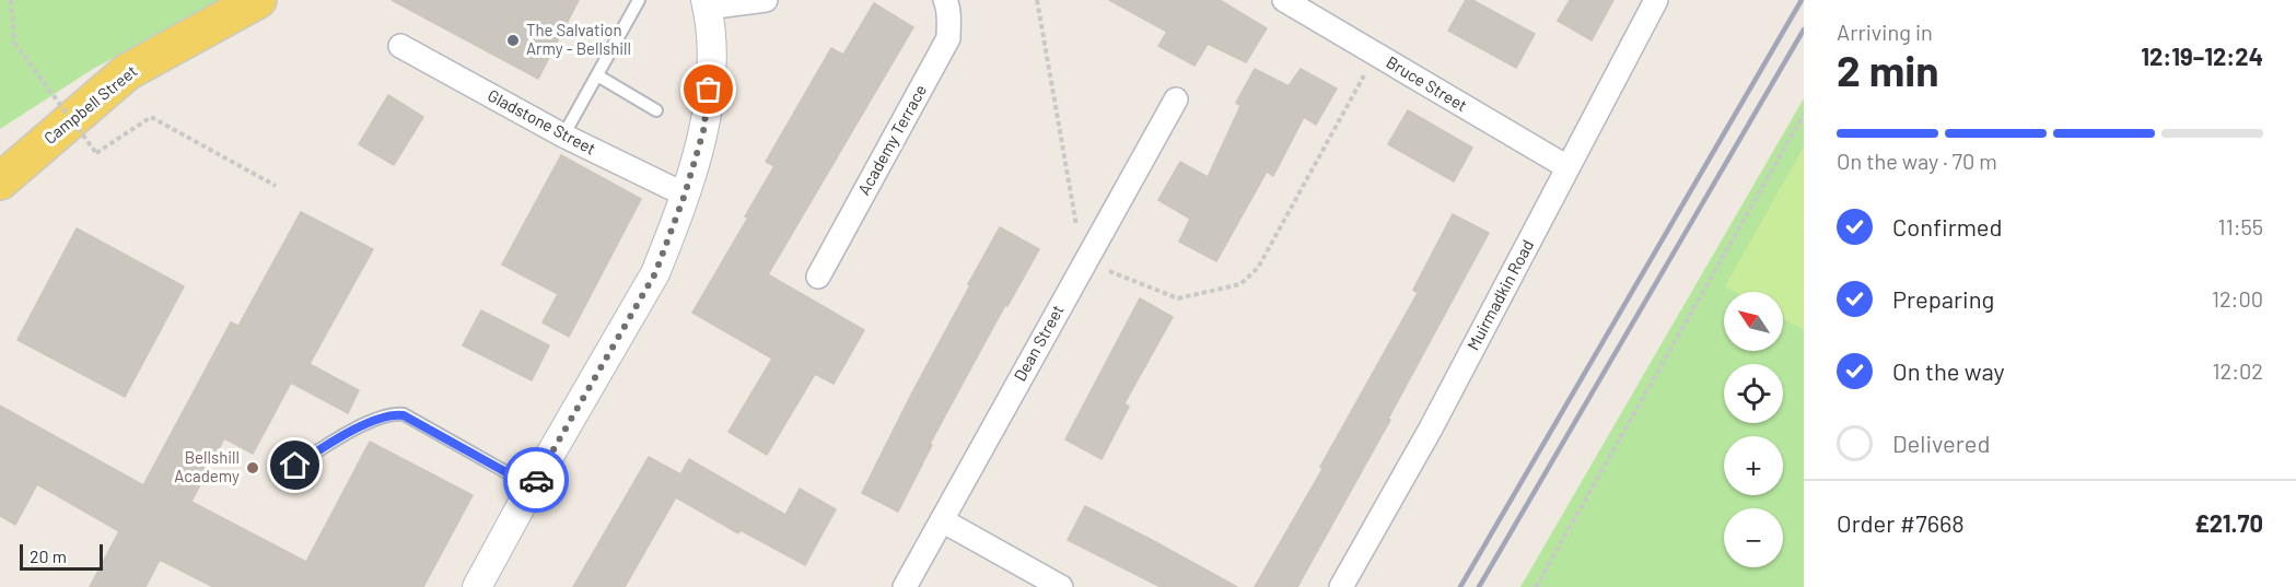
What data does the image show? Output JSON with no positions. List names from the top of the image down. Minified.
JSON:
{"streets":{"main road":["Campbell Street"],"street":["Bruce Street","Gladstone Street","Academy Terrace","Muirmadkin Road","Dean Street"]},"crossings":[["Bruce Street","Muirmadkin Road"]],"places":["The Salvation Army - Bellshill","Bellshill Academy"],"scale_bar":"20 m","north":"top left","page":{"heading":["2 min","Arriving in","12:19–12:24"],"panel":["Order #7668","£21.70"],"bar":"On the way · 70 m","list":[["Confirmed","11:55"],["Preparing","12:00"],["On the way","12:02"],"Delivered"],"map_buttons":["+","−"],"scale":"20 m"}}
